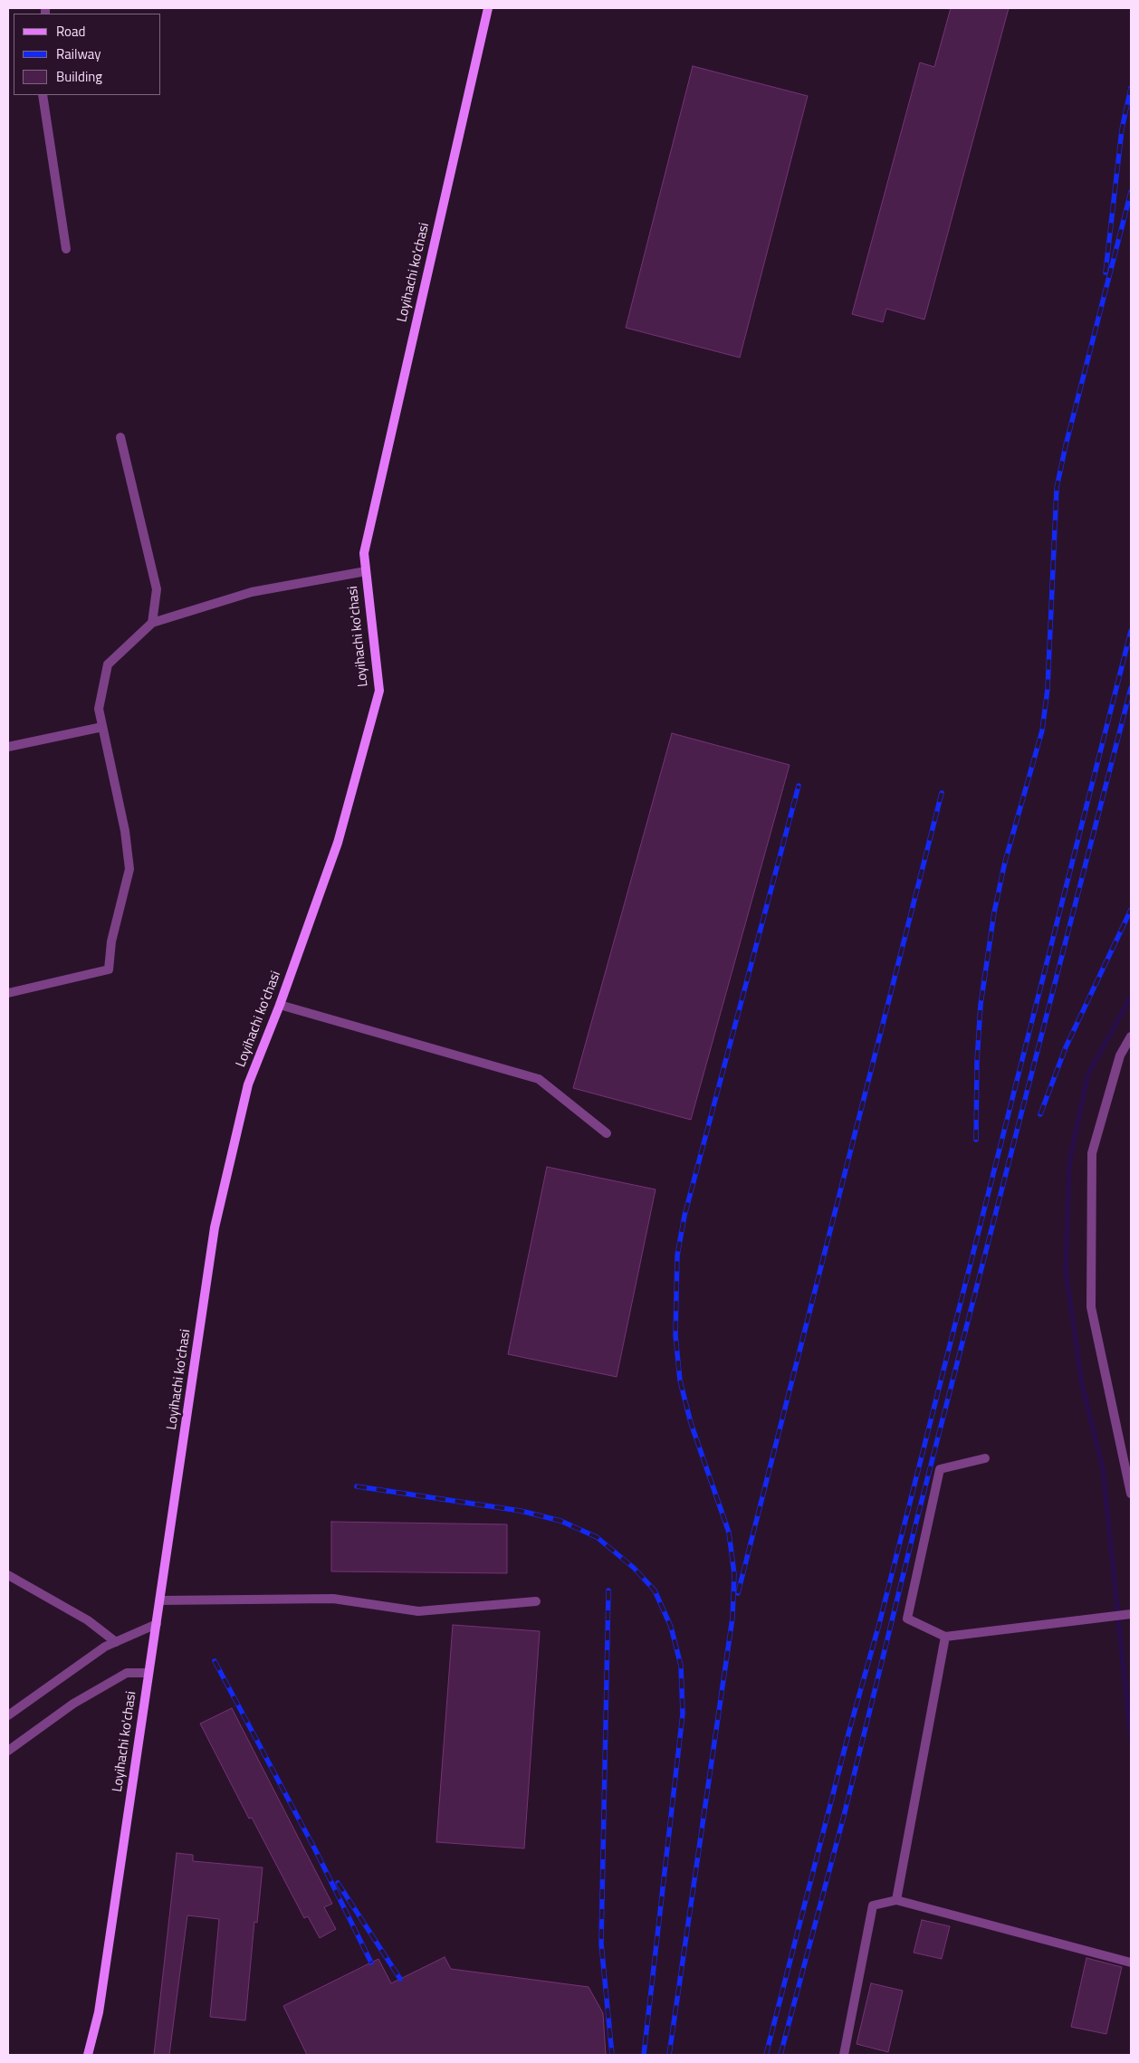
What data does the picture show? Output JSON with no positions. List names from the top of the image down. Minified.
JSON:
{"streets":{"street":["Loyihachi ko'chasi"]},"legend":["Road","Railway","Building"]}
